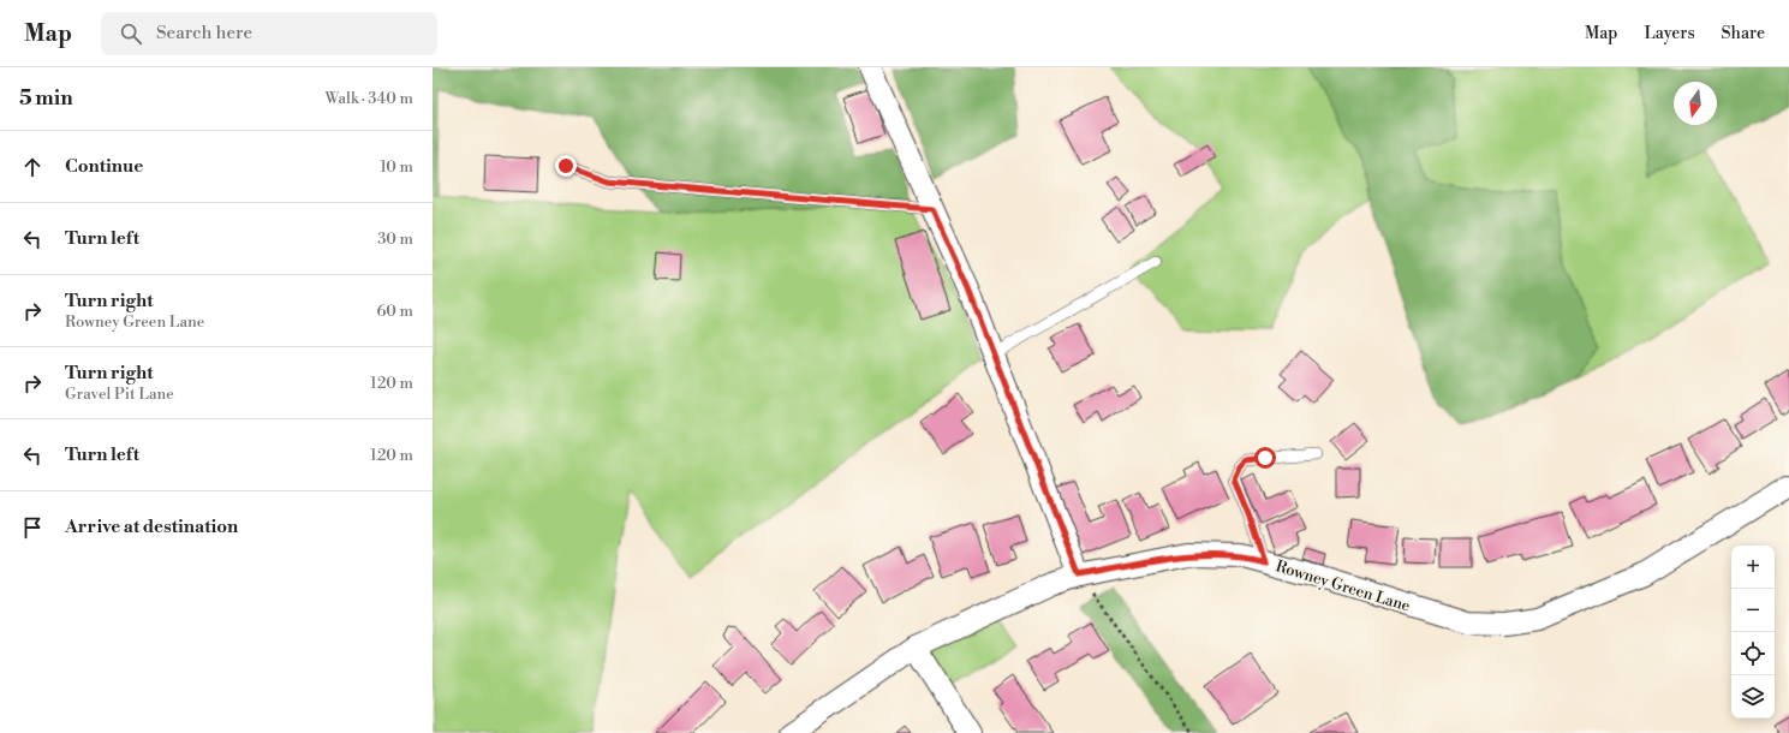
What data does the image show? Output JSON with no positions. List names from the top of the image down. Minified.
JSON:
{"streets":{"street":["Rowney Green Lane"]},"north":"bottom","page":{"header":"Map","search":"Search here","nav":["Map","Layers","Share"],"heading":["5 min","Walk · 340 m"],"list":[["Continue","10 m"],["Turn left","30 m"],["Turn right","Rowney Green Lane","60 m"],["Turn right","Gravel Pit Lane","120 m"],["Turn left","120 m"],"Arrive at destination"],"map_buttons":["+","−"]}}
